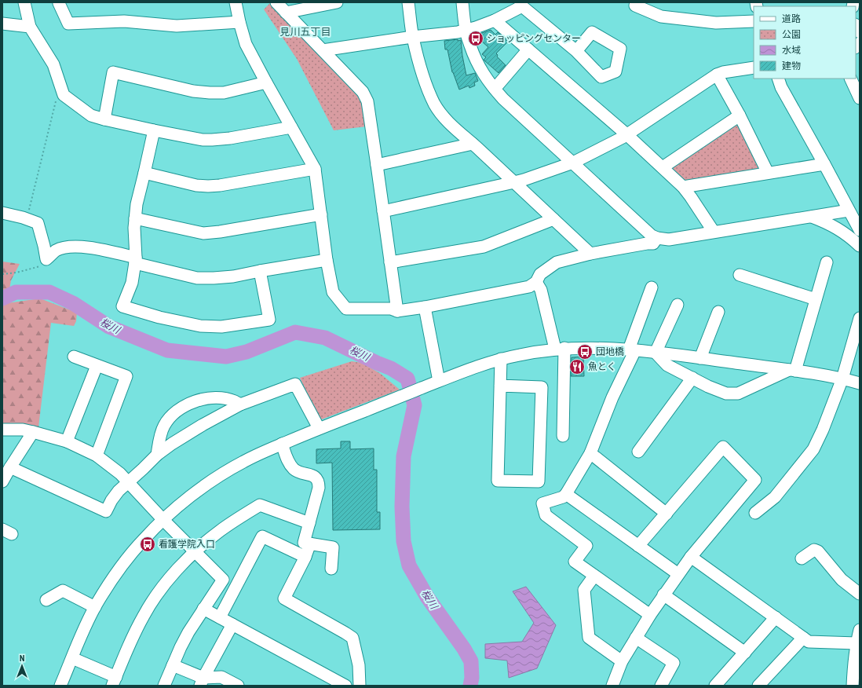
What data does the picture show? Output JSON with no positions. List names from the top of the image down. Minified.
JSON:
{"districts":["見川五丁目"],"water":["桜川"],"places":{"bus stop":["ショッピングセンター","団地橋","看護学院入口"],"restaurant":["魚とく"]},"legend":["道路","公園","水域","建物"],"north":"top"}
